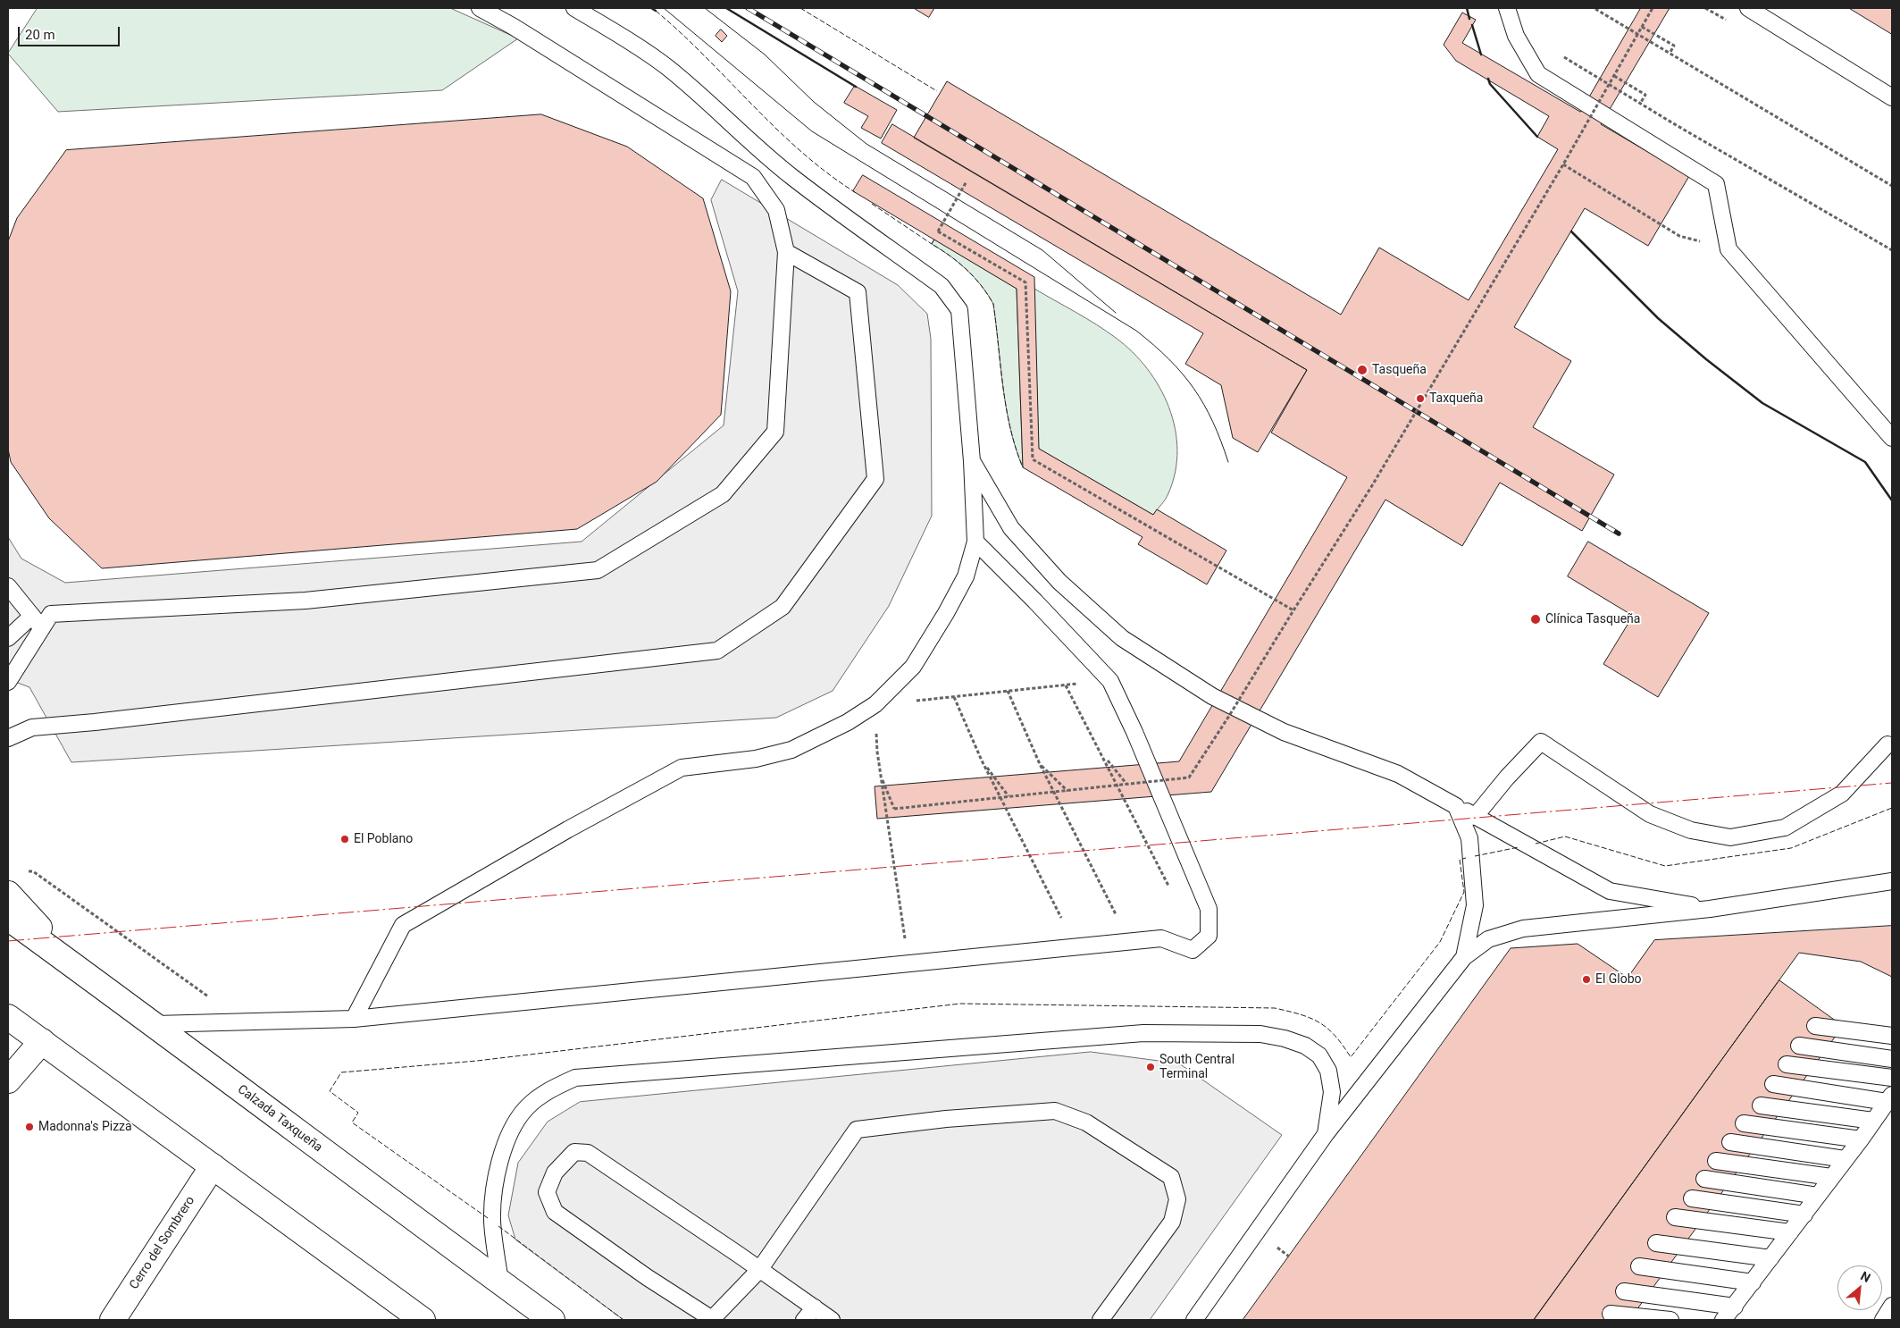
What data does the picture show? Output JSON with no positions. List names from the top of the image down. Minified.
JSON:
{"streets":{"main road":["Calzada Taxqueña","Cerro del Sombrero"]},"places":["Tasqueña","Taxqueña","Clínica Tasqueña","El Poblano","El Globo","South Central Terminal","Madonna's Pizza"],"scale_bar":"20 m","north":"top right"}
